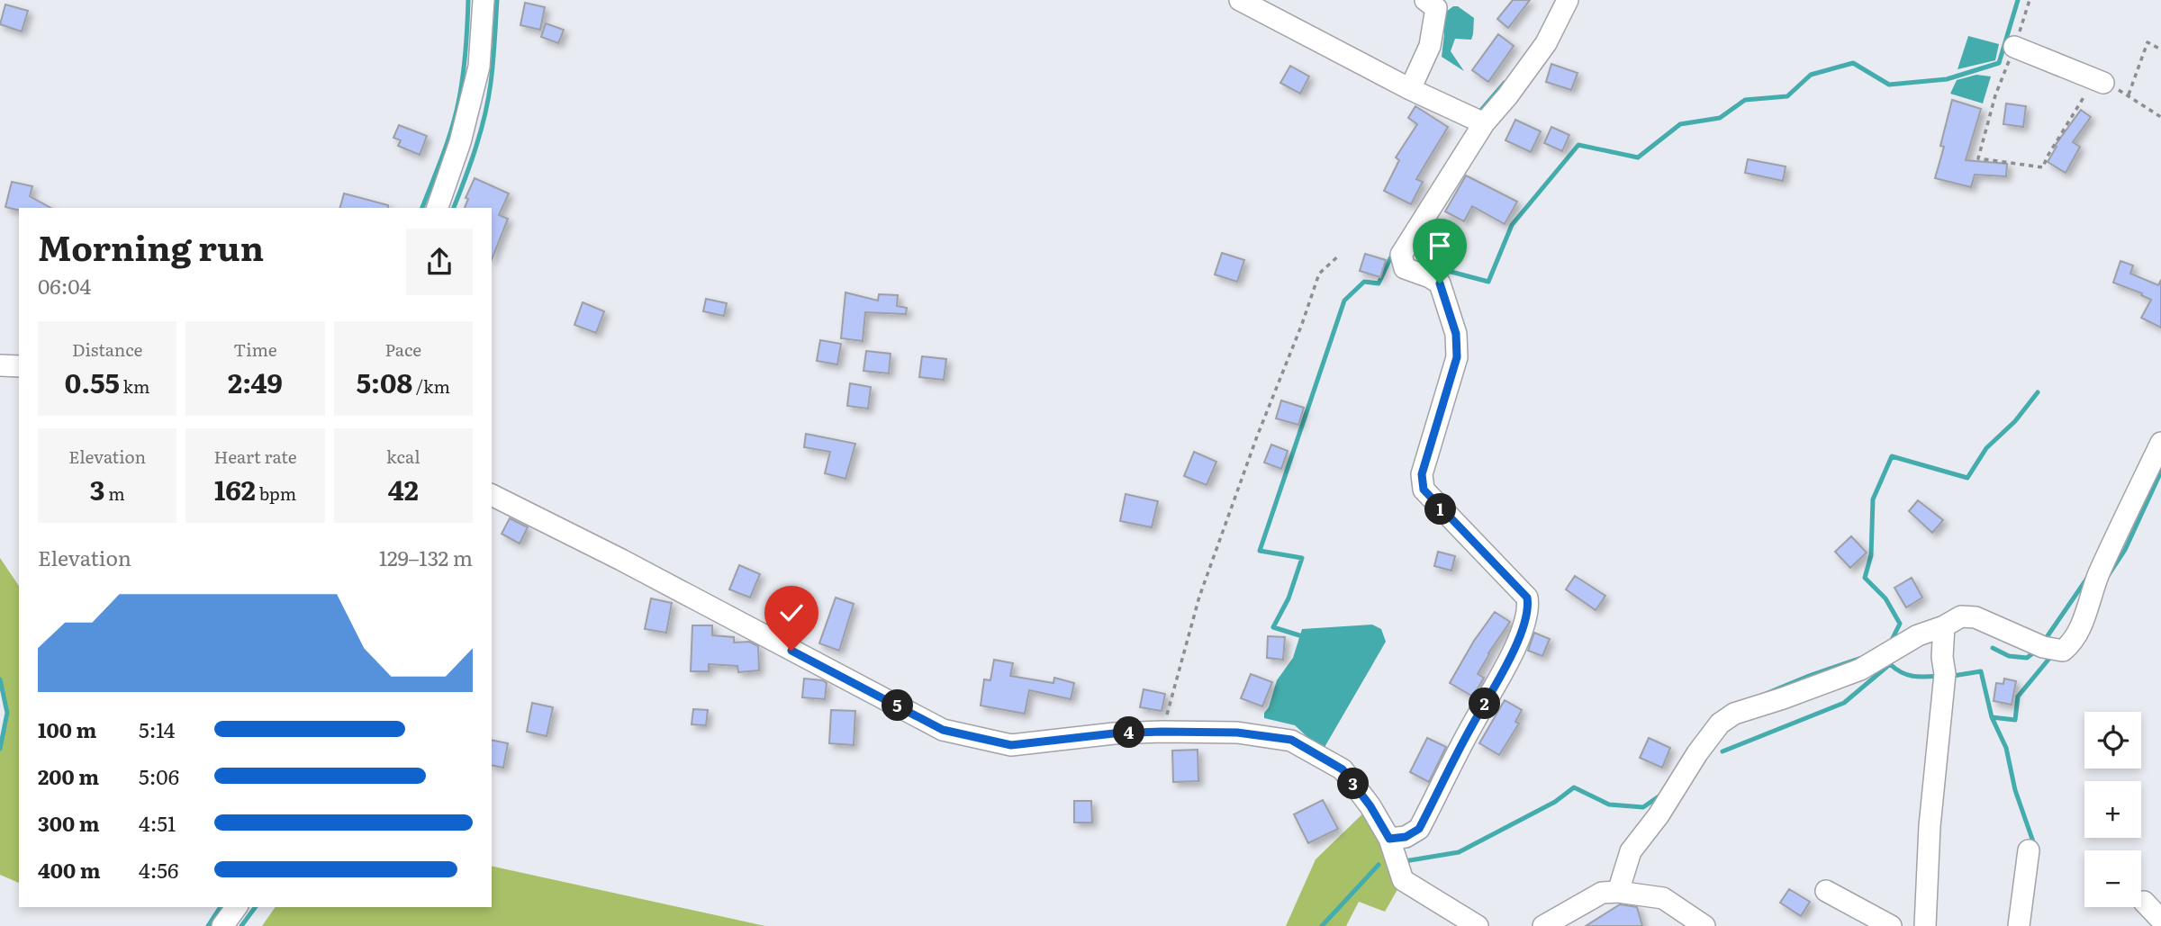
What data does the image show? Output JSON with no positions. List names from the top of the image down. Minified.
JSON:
{"page":{"heading":["Morning run","06:04"],"stats":[["Distance","0.55 km"],["Time","2:49"],["Pace","5:08 /km"],["Elevation","3 m"],["Heart rate","162 bpm"],["kcal","42"]],"pins":["1","2","5","4","3"],"chart":["Elevation","129–132 m"],"list":[{"name":"100 m","note":"5:14"},{"name":"200 m","note":"5:06"},{"name":"300 m","note":"4:51"},{"name":"400 m","note":"4:56"}],"map_buttons":["+","−"]}}
